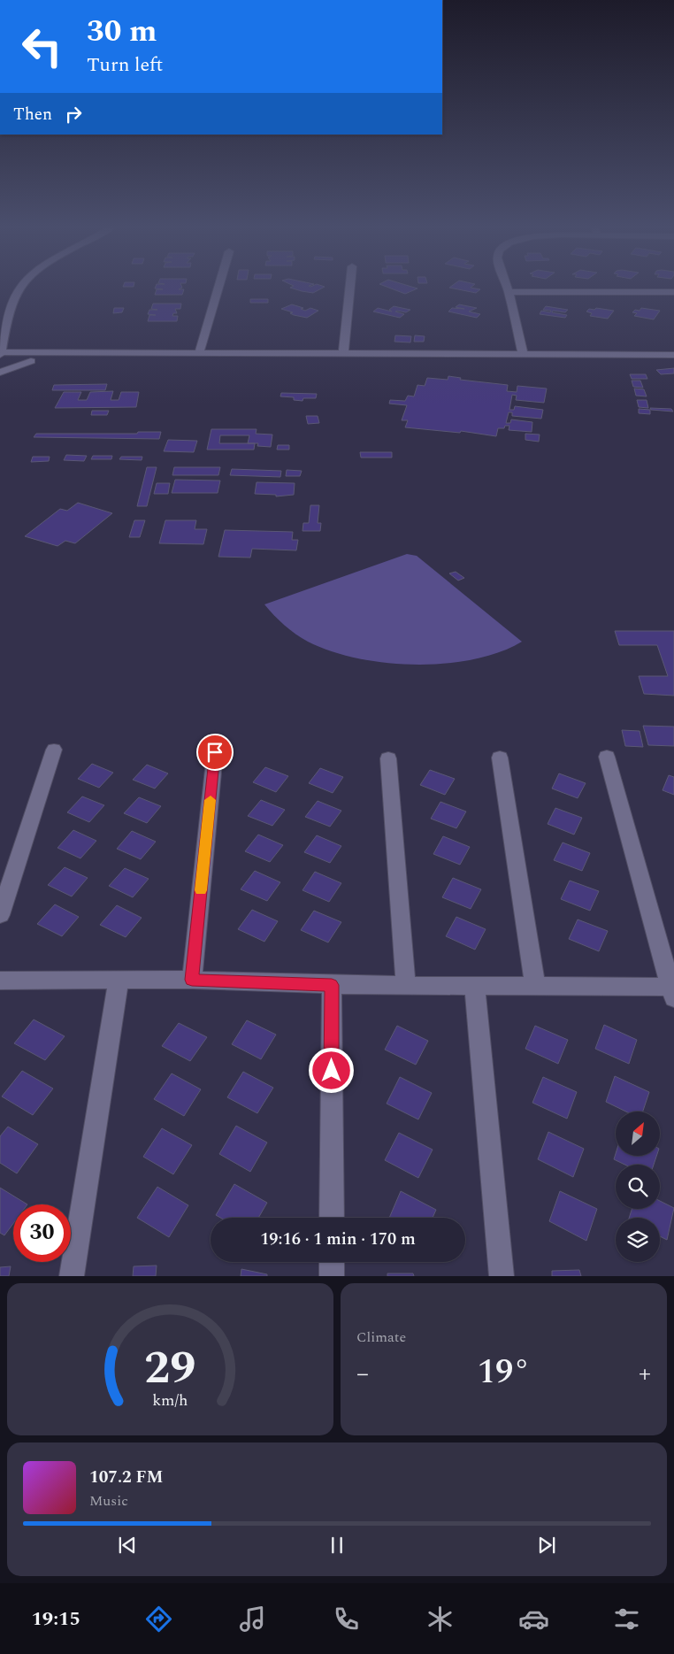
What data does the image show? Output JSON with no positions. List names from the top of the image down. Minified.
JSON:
{"north":"top right","page":{"turn":["30 m","Turn left"],"then":"Then","limit":"30","trip":"19:16 · 1 min · 170 m","tile":"Climate","heat":["−","19°","+"],"song":["107.2 FM","Music"],"tabs":"19:15","gauge":["29","km/h"]}}
